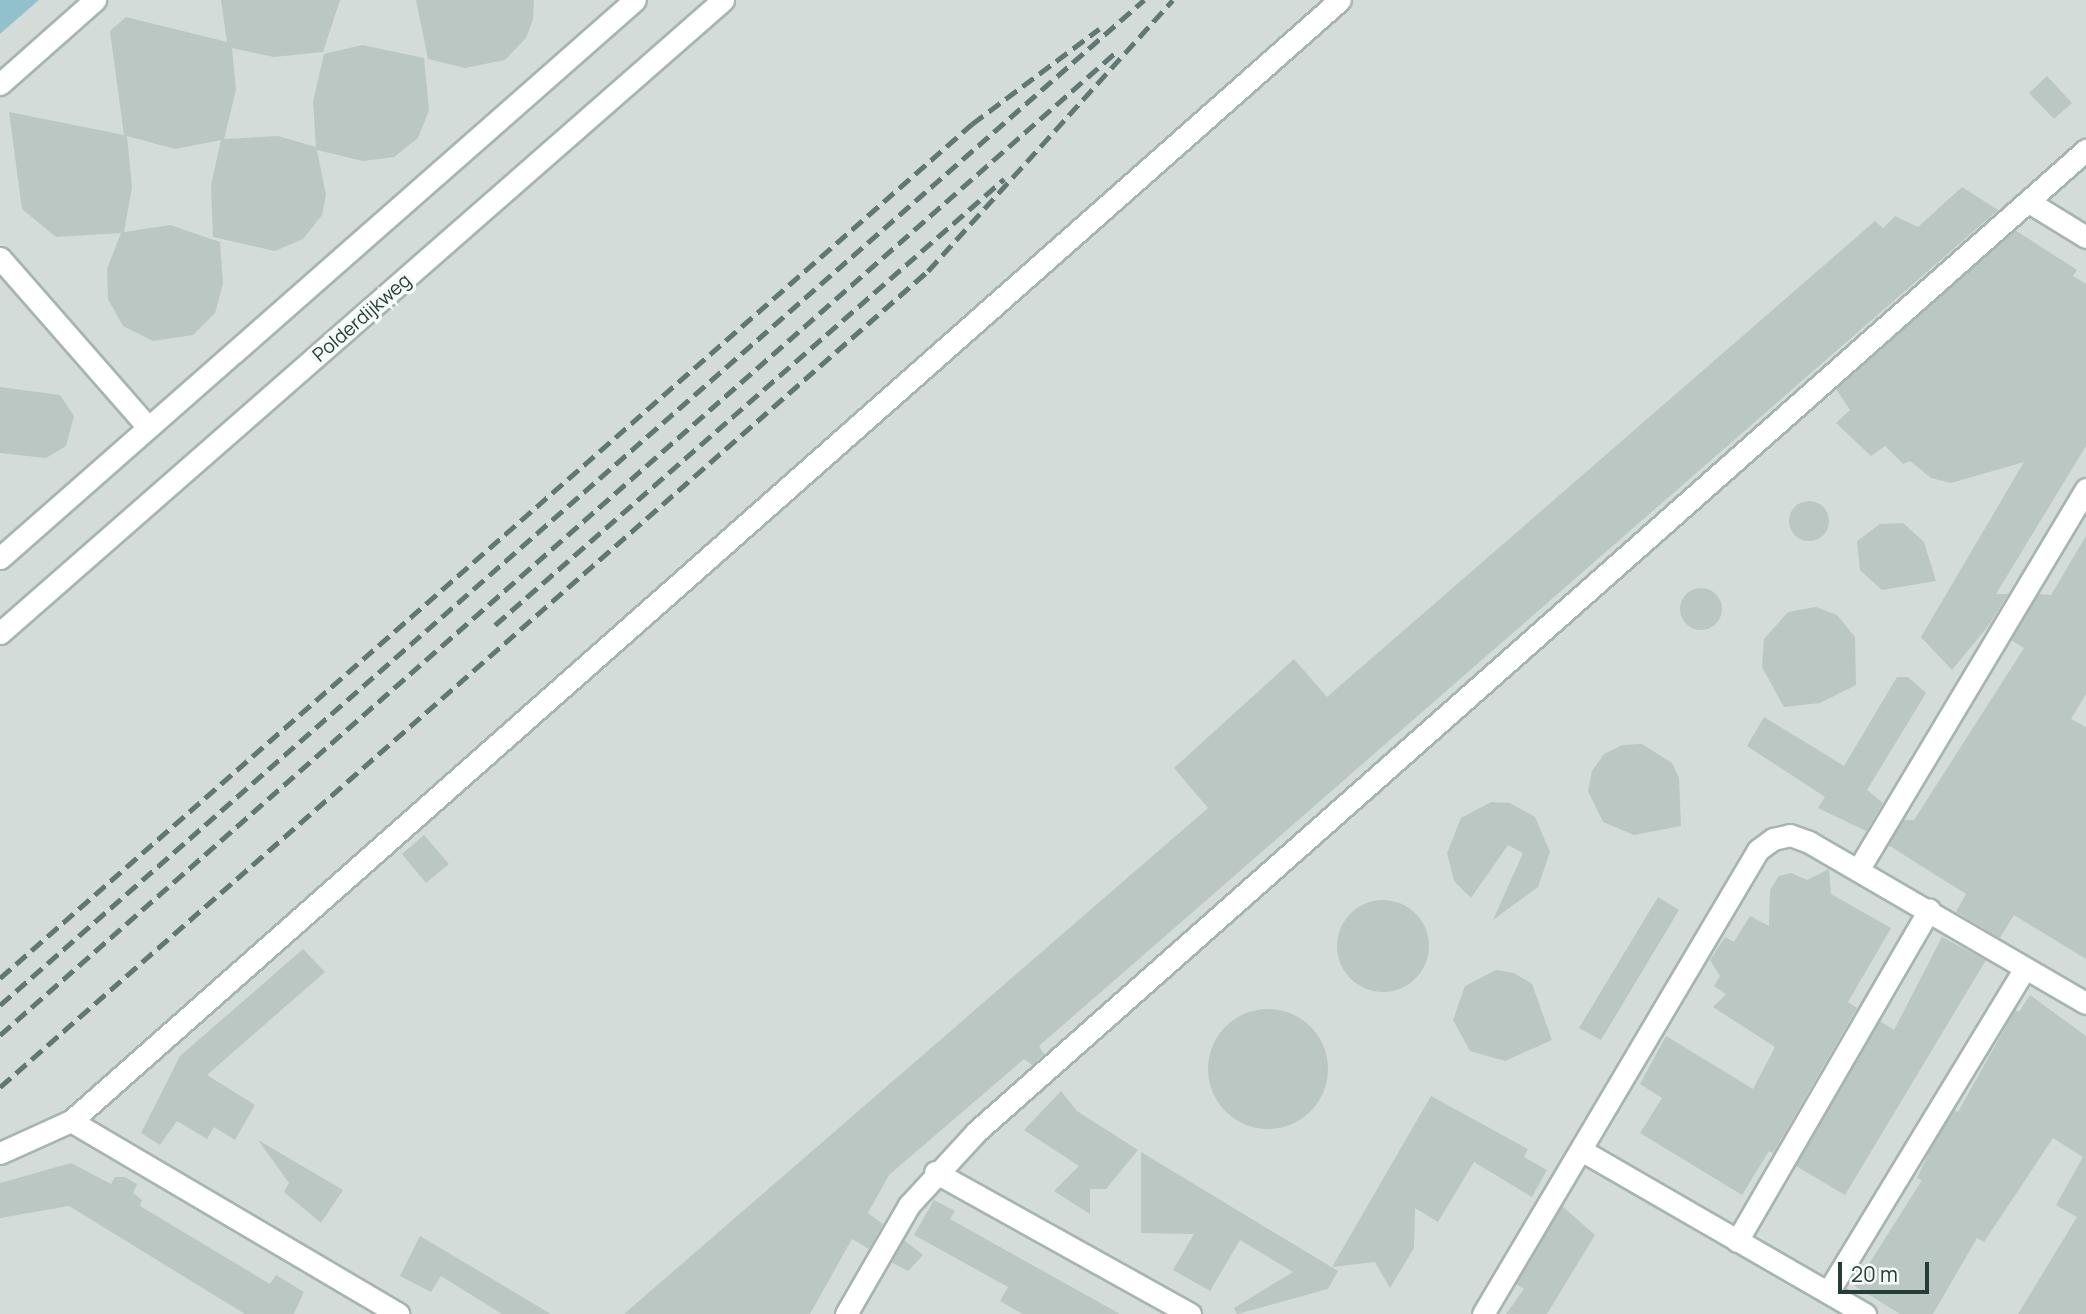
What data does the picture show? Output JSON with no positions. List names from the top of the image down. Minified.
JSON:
{"streets":{"street":["Polderdijkweg"]},"scale_bar":"20 m"}
